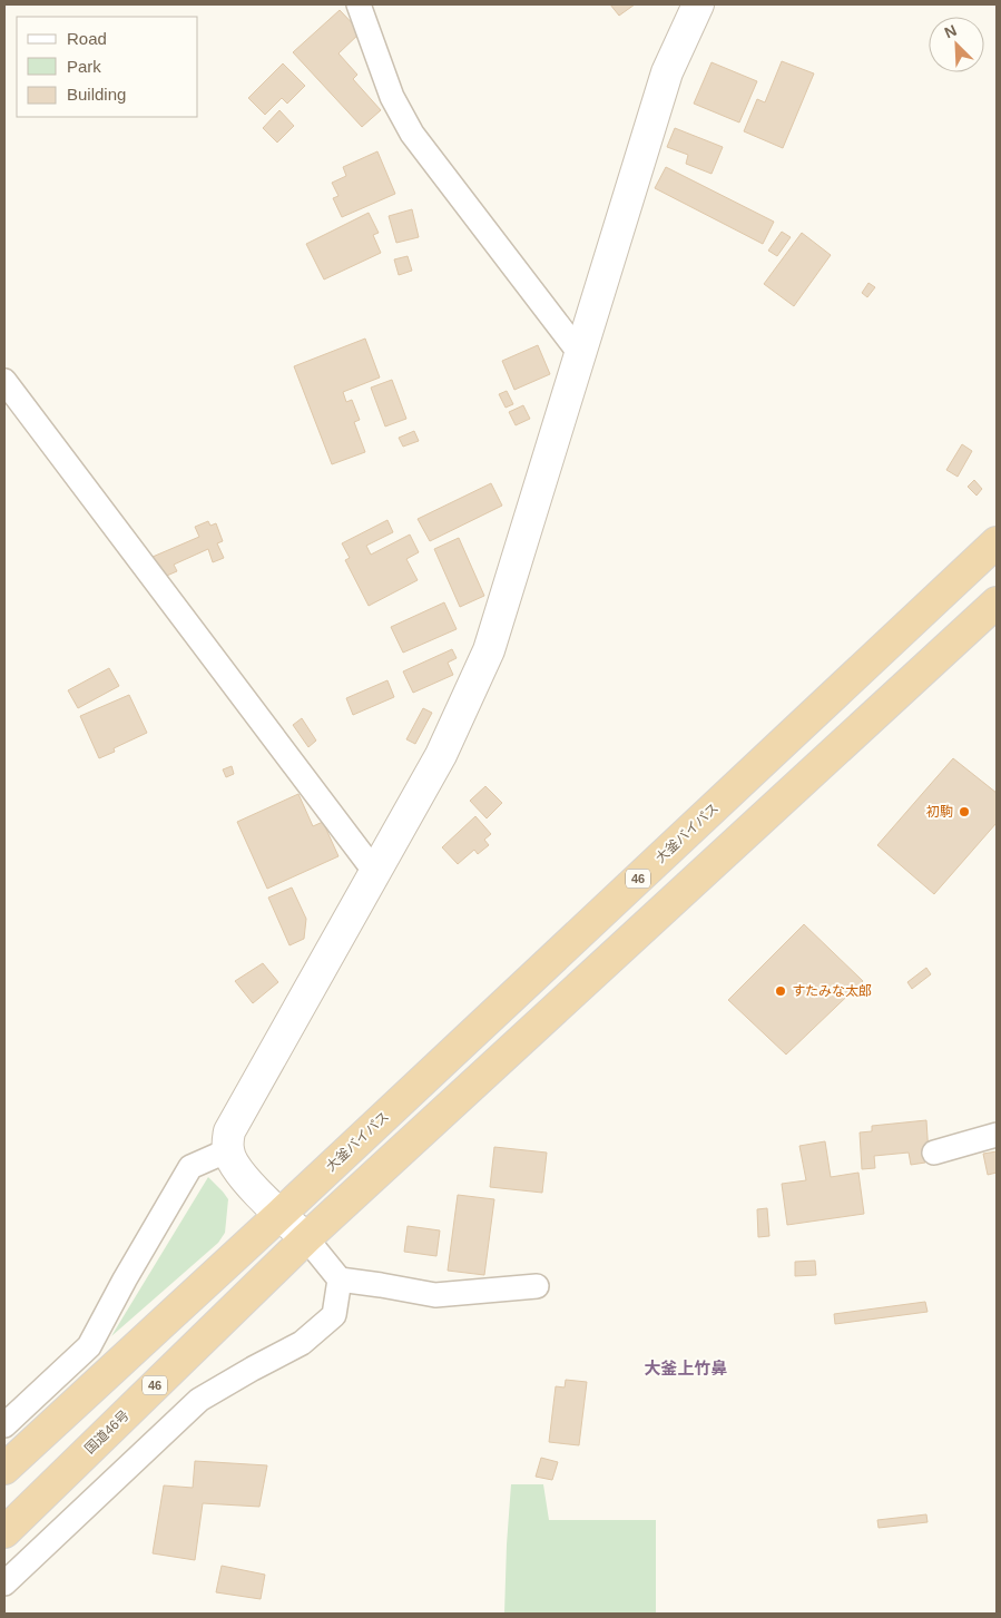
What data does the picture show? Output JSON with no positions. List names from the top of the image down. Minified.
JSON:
{"streets":{"highway":["大釜バイパス","46","国道46号"]},"crossings":[["大釜バイパス","46"],["46","国道46号"]],"districts":["大釜上竹鼻"],"places":["初駒","すたみな太郎"],"legend":["Road","Park","Building"],"north":"top left"}
